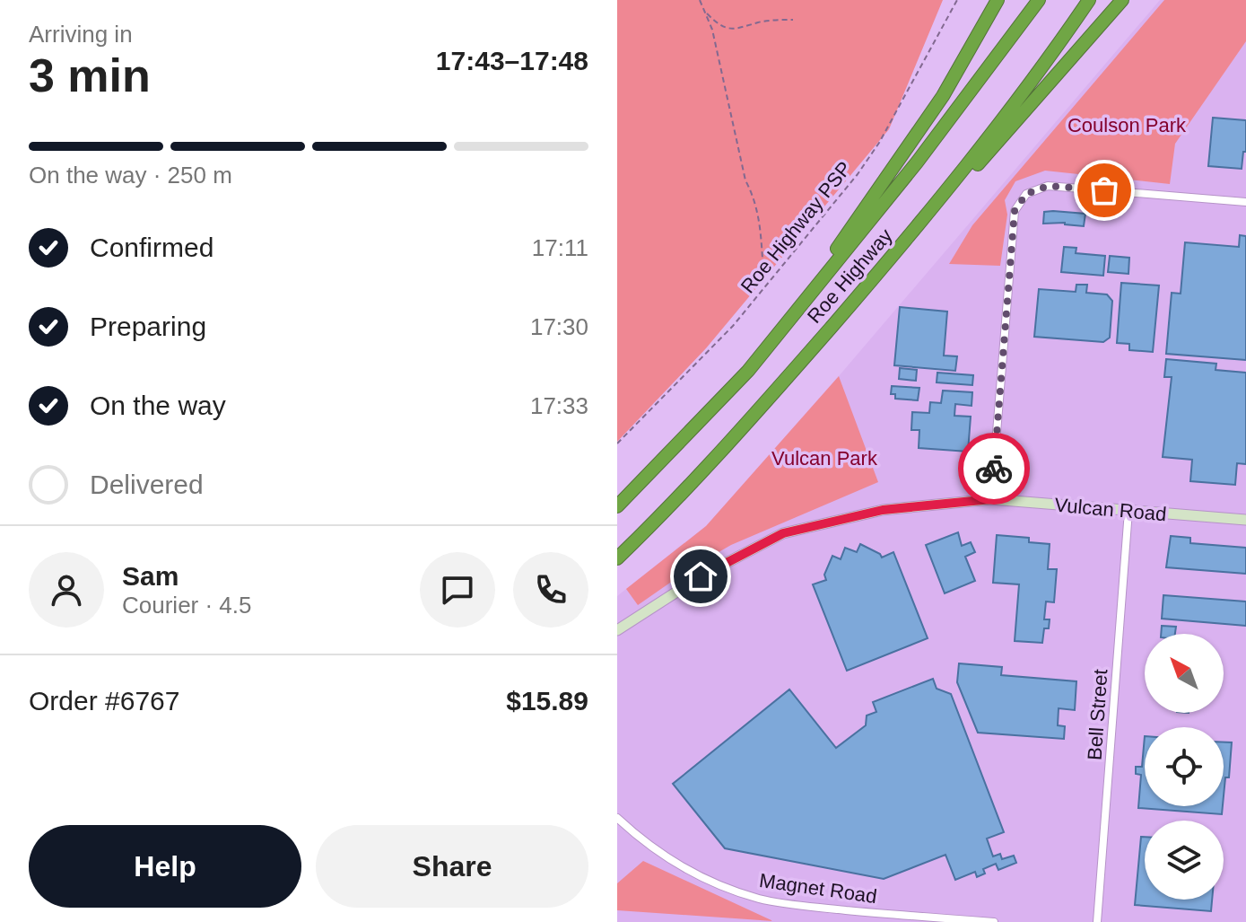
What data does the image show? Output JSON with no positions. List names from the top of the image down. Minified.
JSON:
{"streets":{"highway":["Roe Highway"],"street":["Vulcan Road","Bell Street","Magnet Road"],"path":["Roe Highway PSP"]},"crossings":[["Vulcan Road","Bell Street"]],"parks":["Coulson Park","Vulcan Park"],"north":"top left","page":{"heading":["3 min","Arriving in","17:43–17:48"],"panel":["Sam","Courier · 4.5","Order #6767","$15.89"],"bar":"On the way · 250 m","list":[["Confirmed","17:11"],["Preparing","17:30"],["On the way","17:33"],"Delivered"],"buttons":["Help","Share"]}}
